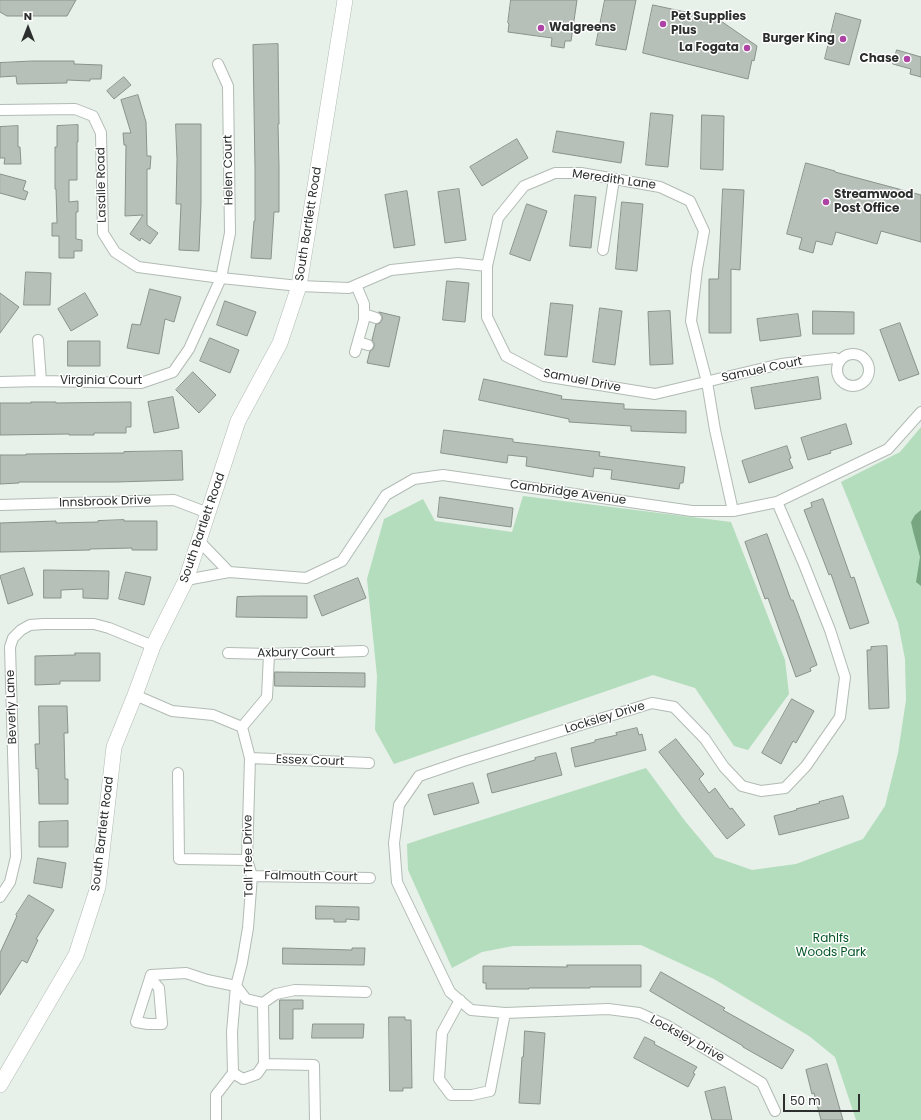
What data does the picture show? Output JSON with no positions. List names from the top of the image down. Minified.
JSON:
{"streets":{"main road":["South Bartlett Road"],"street":["Helen Court","Meredith Lane","Lasalle Road","Samuel Court","Virginia Court","Samuel Drive","Cambridge Avenue","Innsbrook Drive","Axbury Court","Beverly Lane","Locksley Drive","Essex Court","Tall Tree Drive","Falmouth Court"]},"crossings":[["Helen Court","Lasalle Road"],["Helen Court","Virginia Court"],["Meredith Lane","Samuel Court"],["Meredith Lane","Samuel Drive"],["Meredith Lane","Cambridge Avenue"],["Lasalle Road","South Bartlett Road"],["Lasalle Road","Virginia Court"],["South Bartlett Road","Cambridge Avenue"],["South Bartlett Road","Innsbrook Drive"],["South Bartlett Road","Beverly Lane"],["Samuel Court","Samuel Drive"],["Cambridge Avenue","Locksley Drive"],["Essex Court","Tall Tree Drive"],["Tall Tree Drive","Falmouth Court"]],"parks":["Rahlfs Woods Park"],"places":["Pet Supplies Plus","Walgreens","Burger King","La Fogata","Chase","Streamwood Post Office"],"scale_bar":"50 m","north":"top"}
